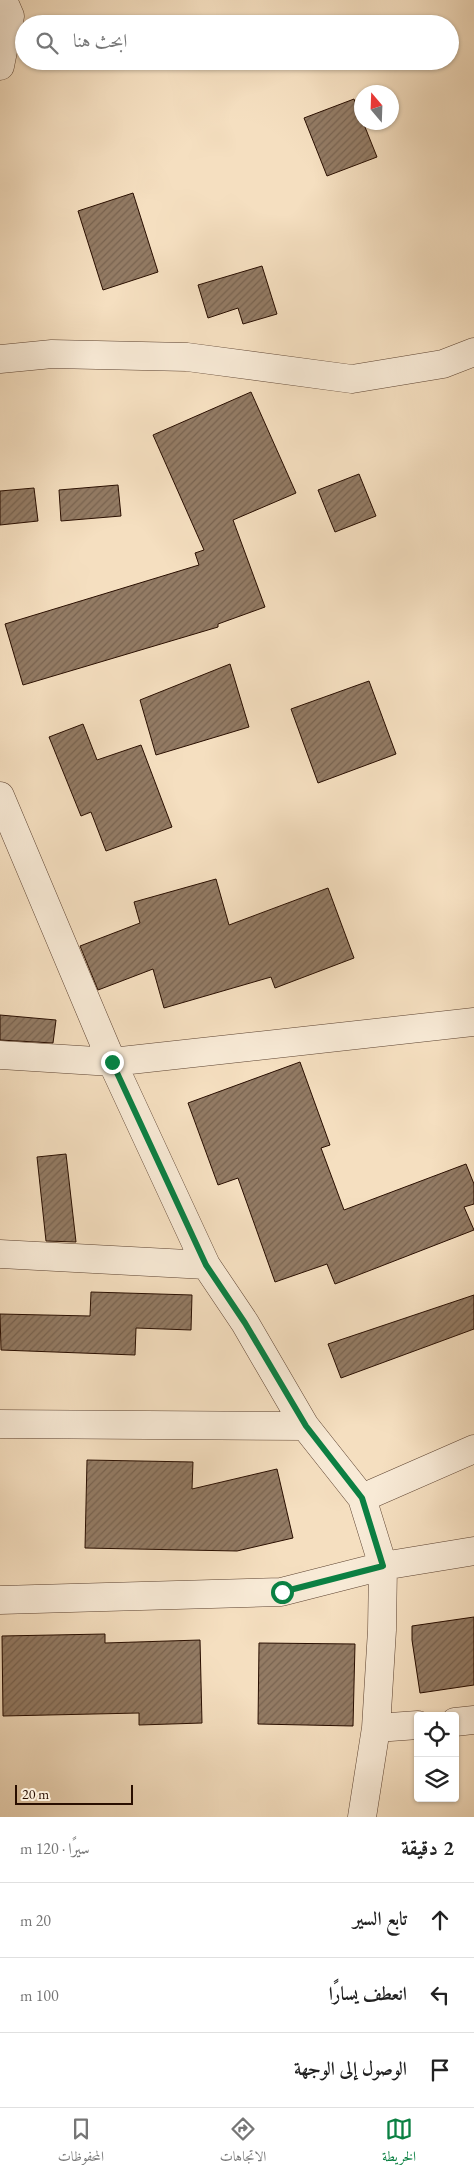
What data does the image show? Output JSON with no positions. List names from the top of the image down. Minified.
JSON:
{"scale_bar":"20 m","north":"top","page":{"search":"ابحث هنا","scale":"20 m","heading":["2 دقيقة","سيرًا · 120 m"],"list":[["تابع السير","20 m"],["انعطف يسارًا","100 m"],"الوصول إلى الوجهة"],"nav":["الخريطة","الاتجاهات","المحفوظات"]}}
